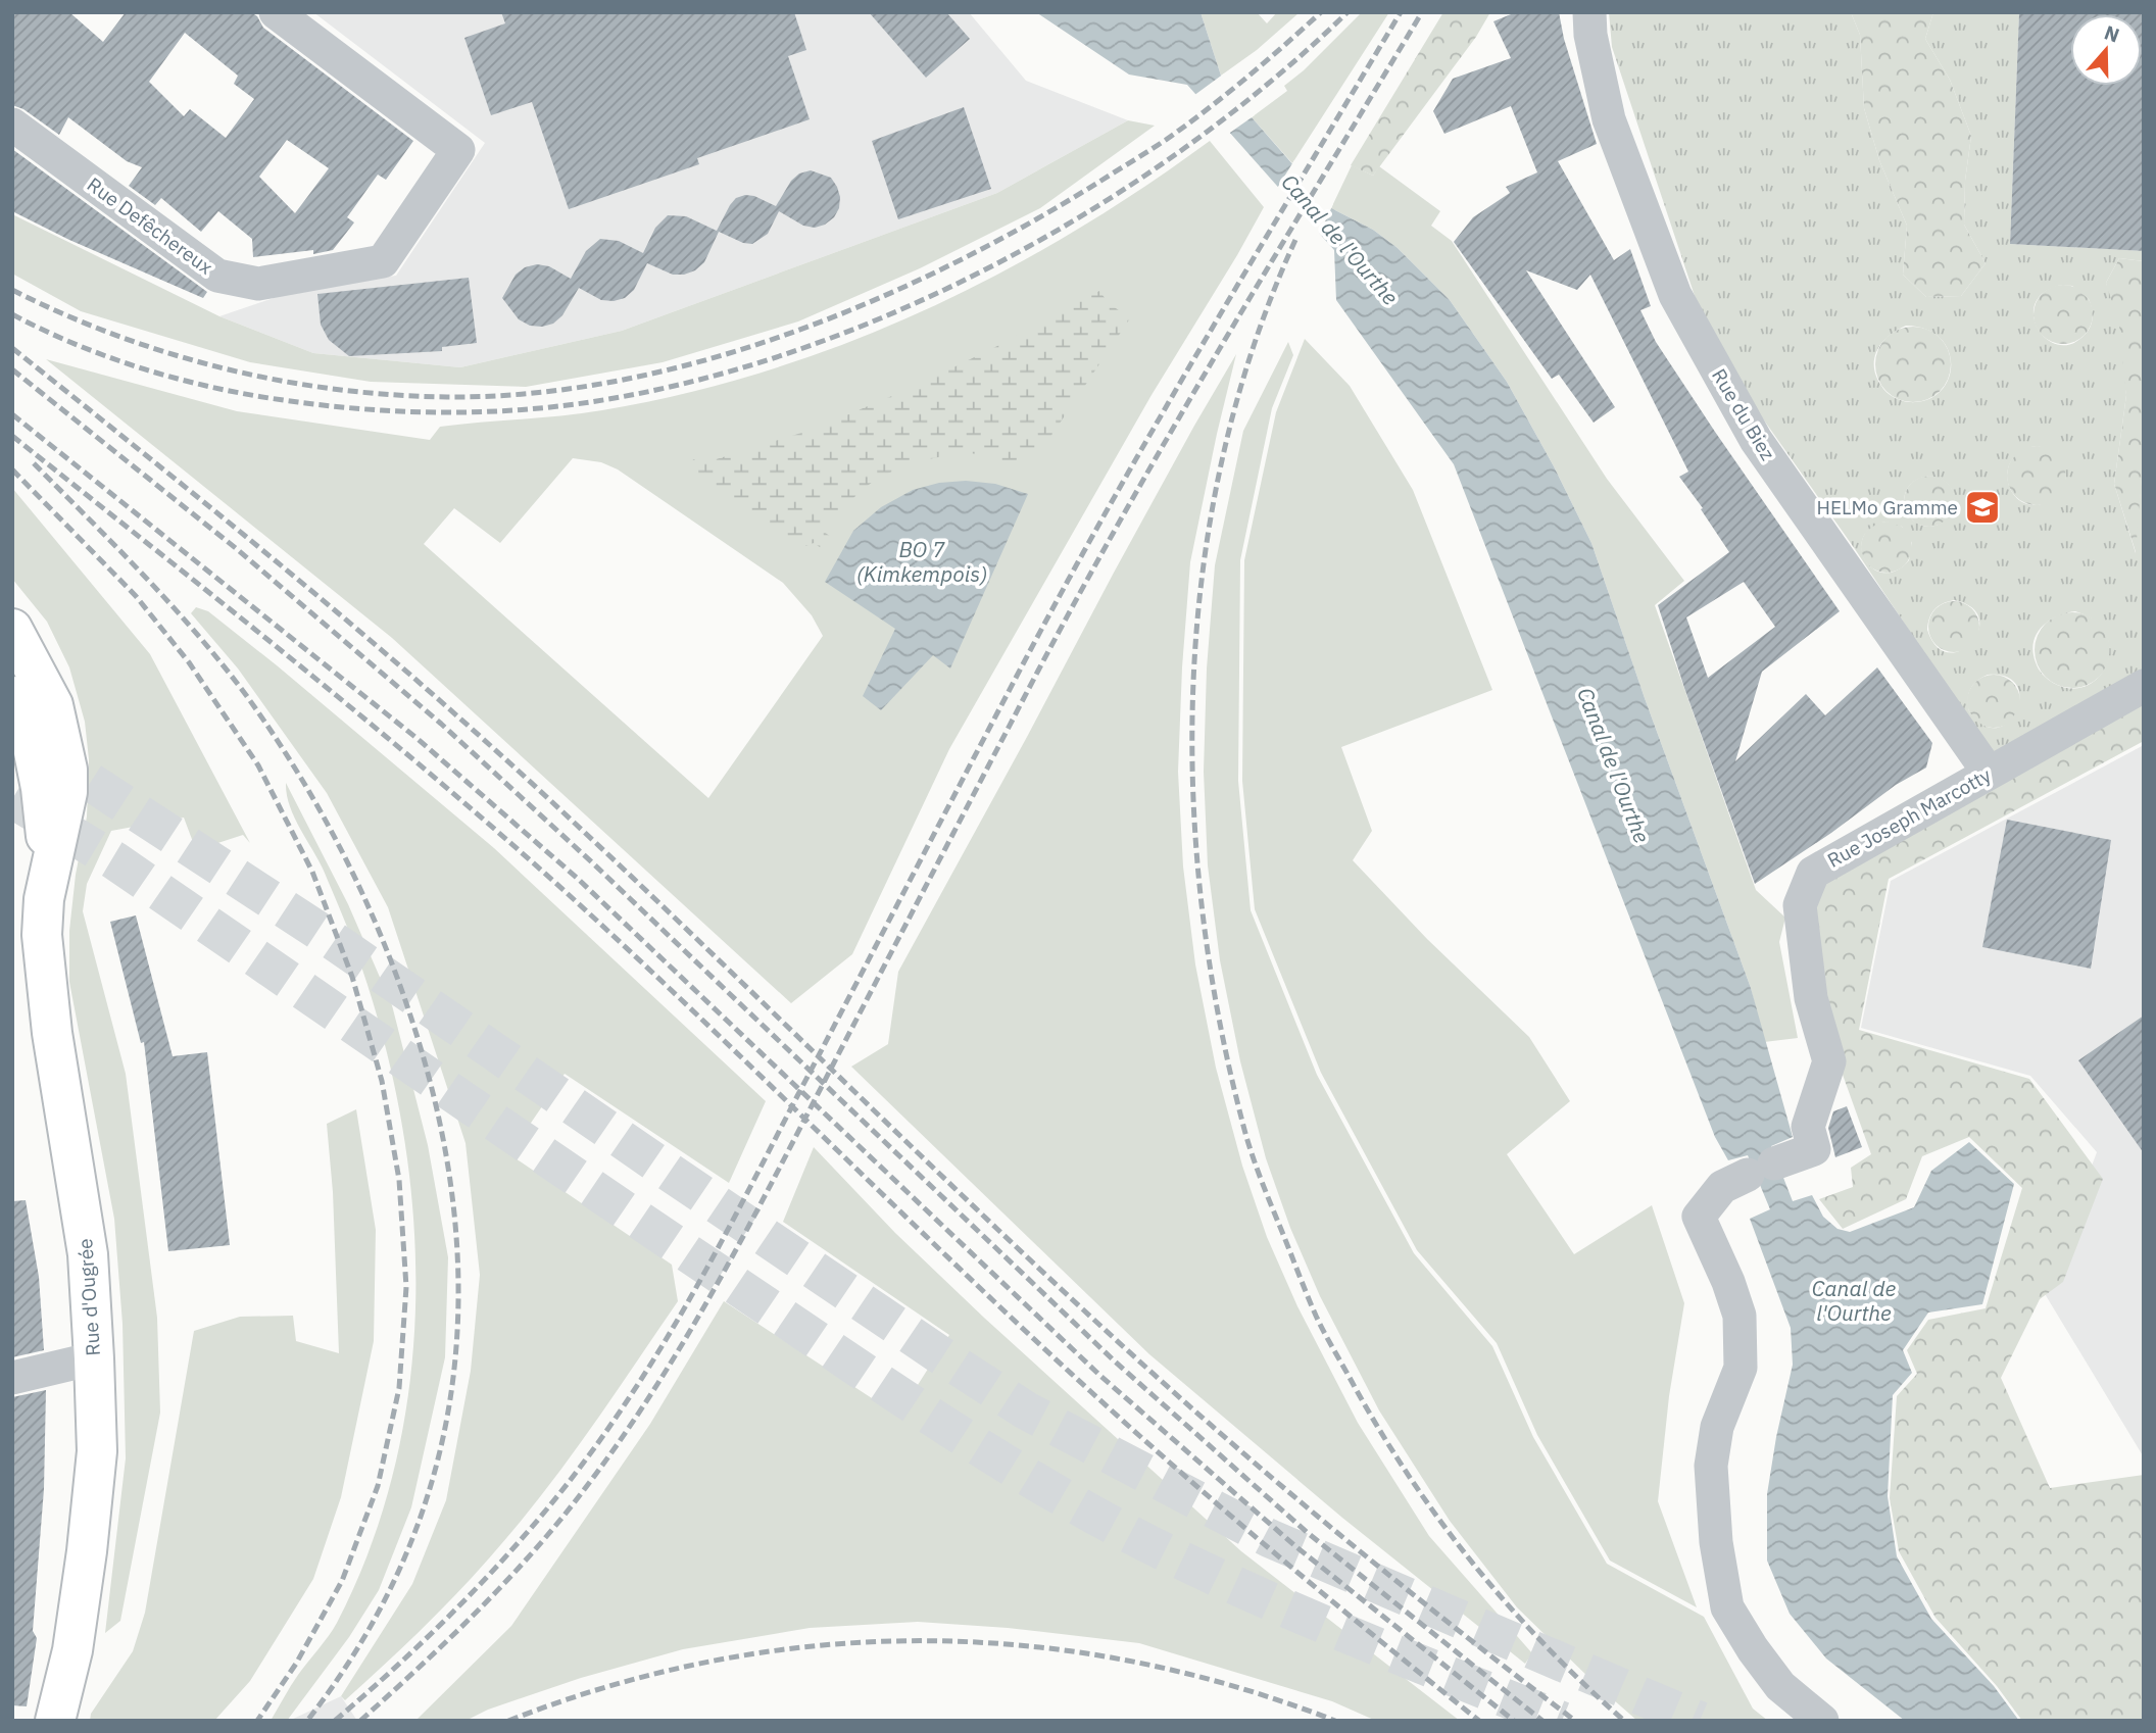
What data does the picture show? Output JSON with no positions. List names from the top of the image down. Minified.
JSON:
{"streets":{"main road":["Rue d'Ougrée"],"street":["Rue Defêchereux","Rue du Biez","Rue Joseph Marcotty"]},"crossings":[["Rue du Biez","Rue Joseph Marcotty"]],"water":["Canal de l'Ourthe","BO 7 (Kimkempois)"],"places":{"school or university":["HELMo Gramme"]},"north":"top"}
